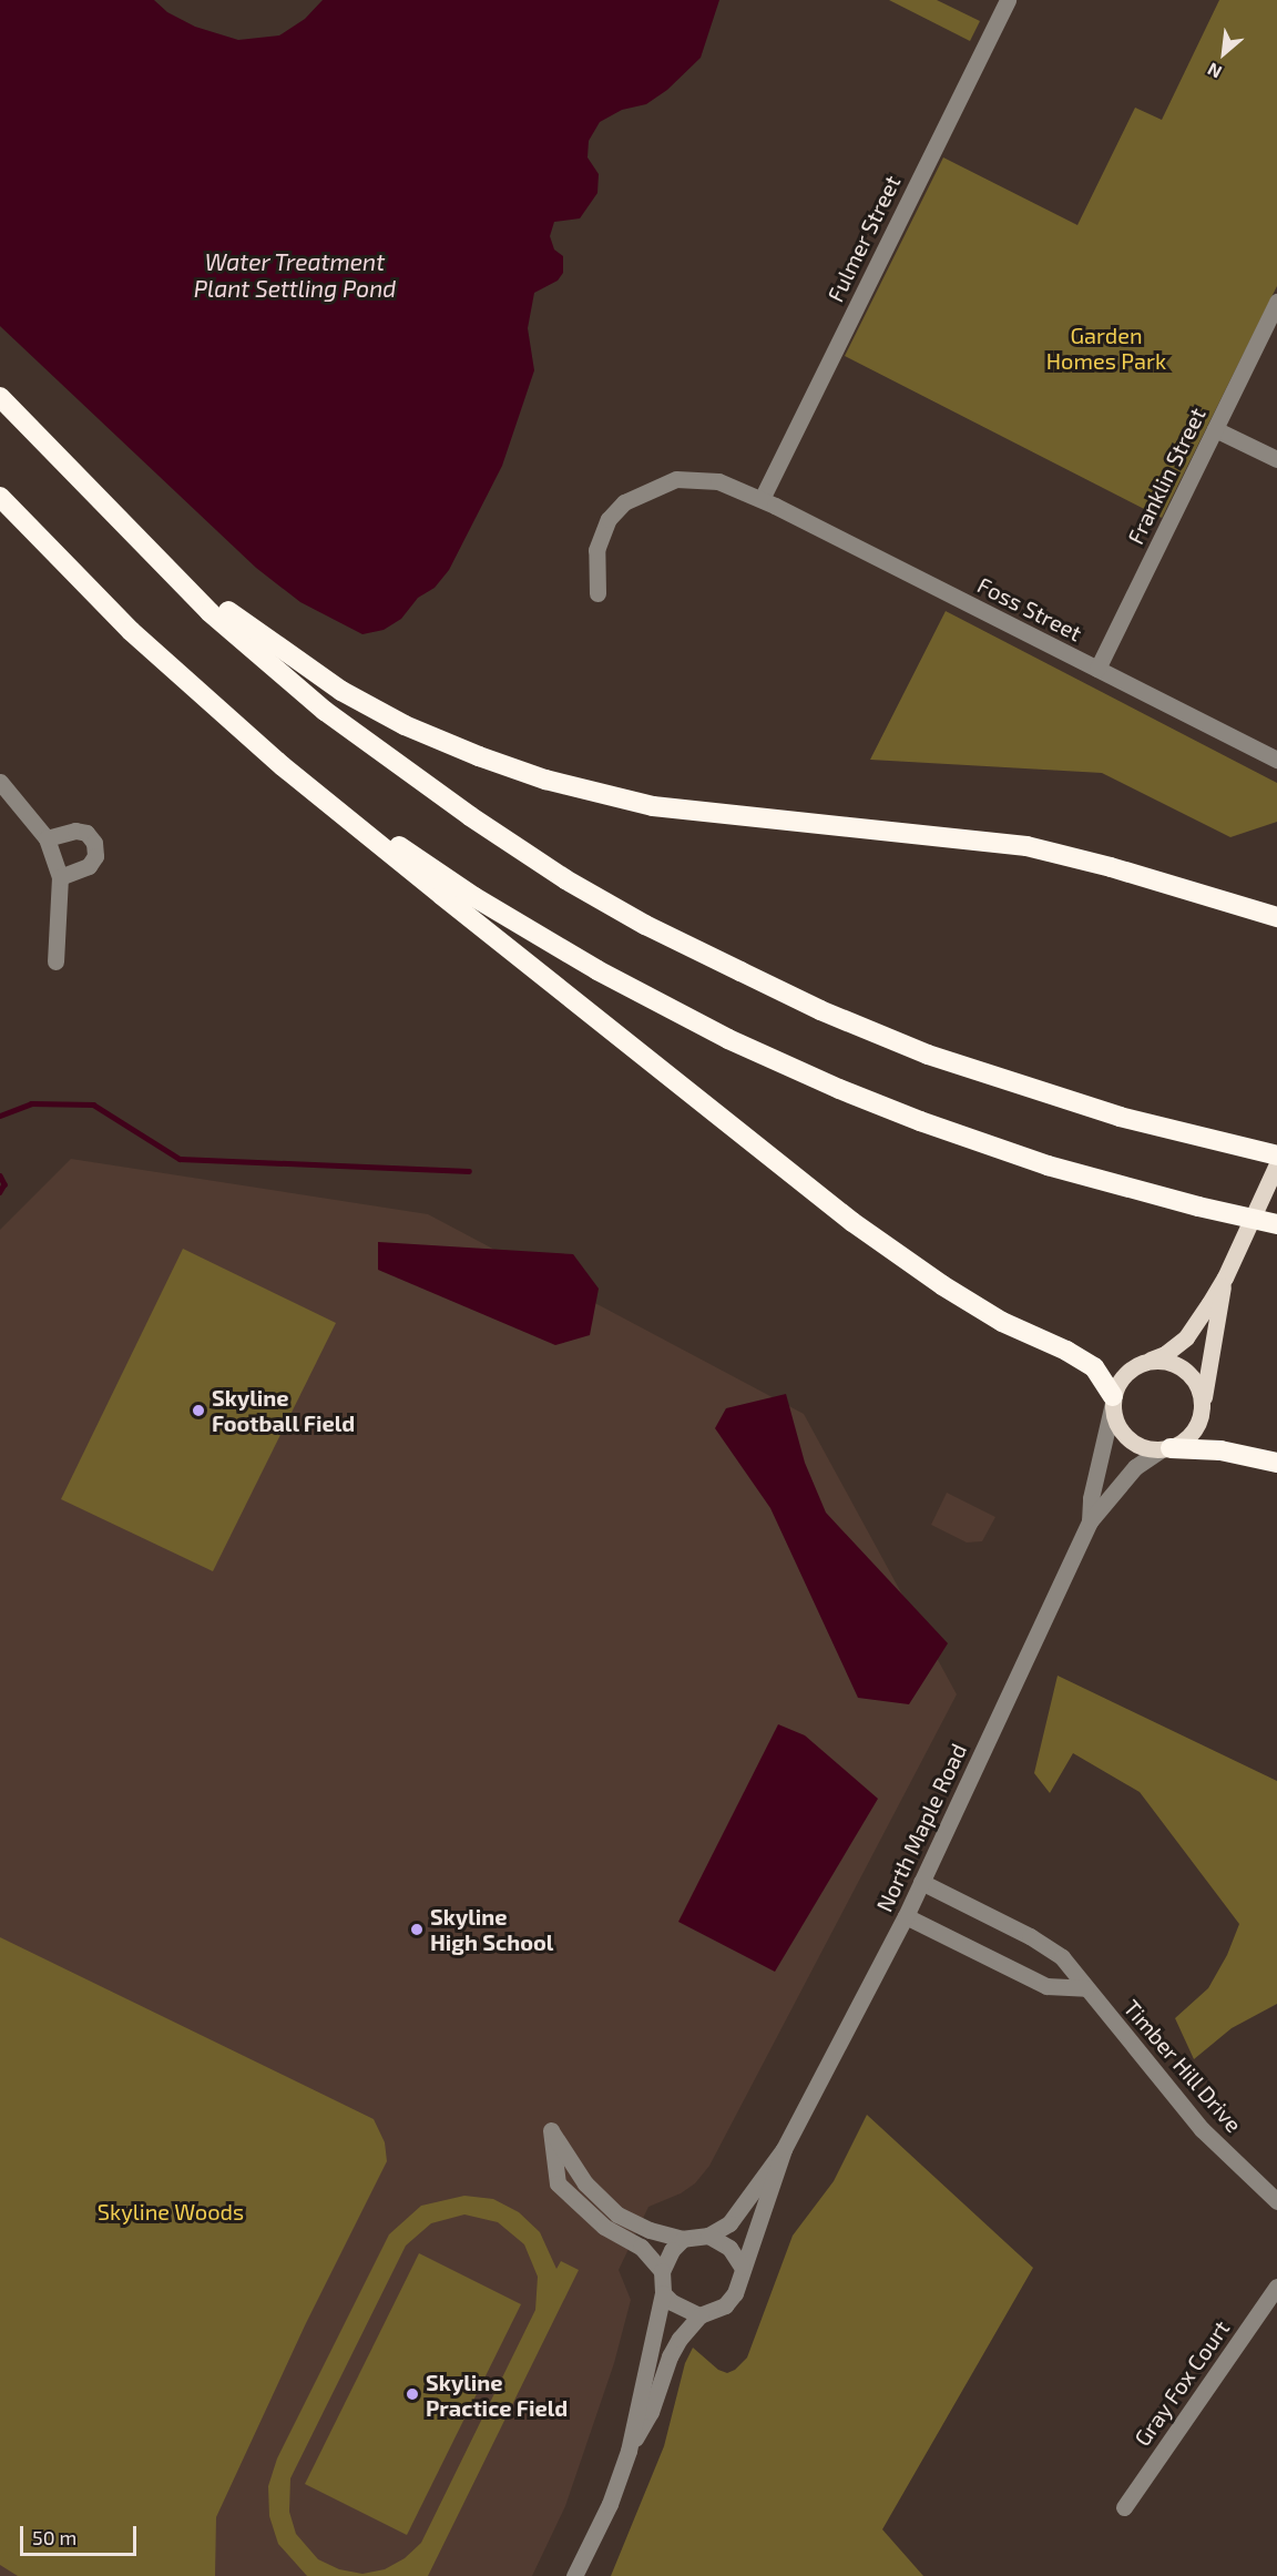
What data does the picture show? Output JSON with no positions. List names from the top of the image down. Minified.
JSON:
{"streets":{"street":["Fulmer Street","Franklin Street","Foss Street","North Maple Road","Timber Hill Drive","Gray Fox Court"]},"crossings":[["Fulmer Street","Foss Street"],["Franklin Street","Foss Street"],["North Maple Road","Timber Hill Drive"]],"water":["Water Treatment Plant Settling Pond"],"parks":["Garden Homes Park","Skyline Woods"],"places":["Skyline Football Field","Skyline High School","Skyline Practice Field"],"scale_bar":"50 m","north":"bottom left"}
